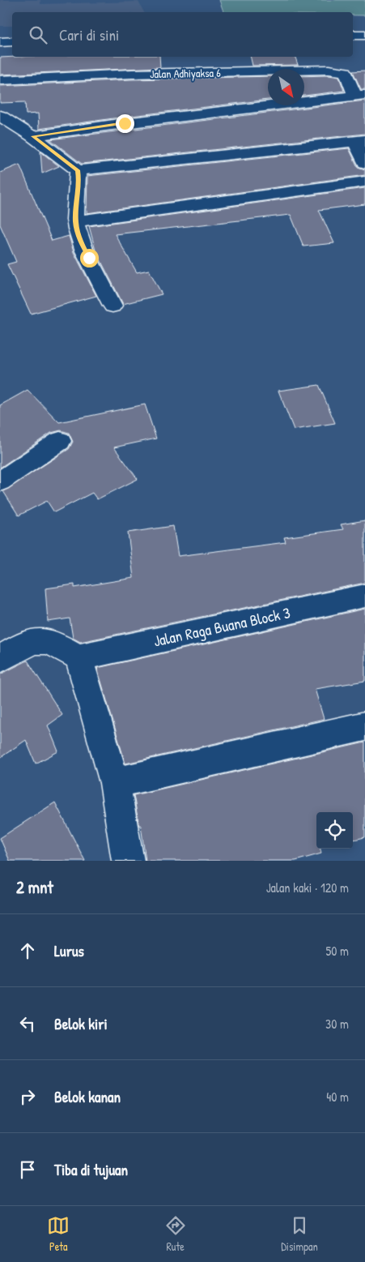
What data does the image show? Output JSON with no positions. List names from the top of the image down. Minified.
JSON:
{"streets":{"street":["Jalan Adhiyaksa 6","Jalan Raga Buana Block 3"]},"north":"bottom right","page":{"search":"Cari di sini","heading":["2 mnt","Jalan kaki · 120 m"],"list":[["Lurus","50 m"],["Belok kiri","30 m"],["Belok kanan","40 m"],"Tiba di tujuan"],"nav":["Peta","Rute","Disimpan"]}}
